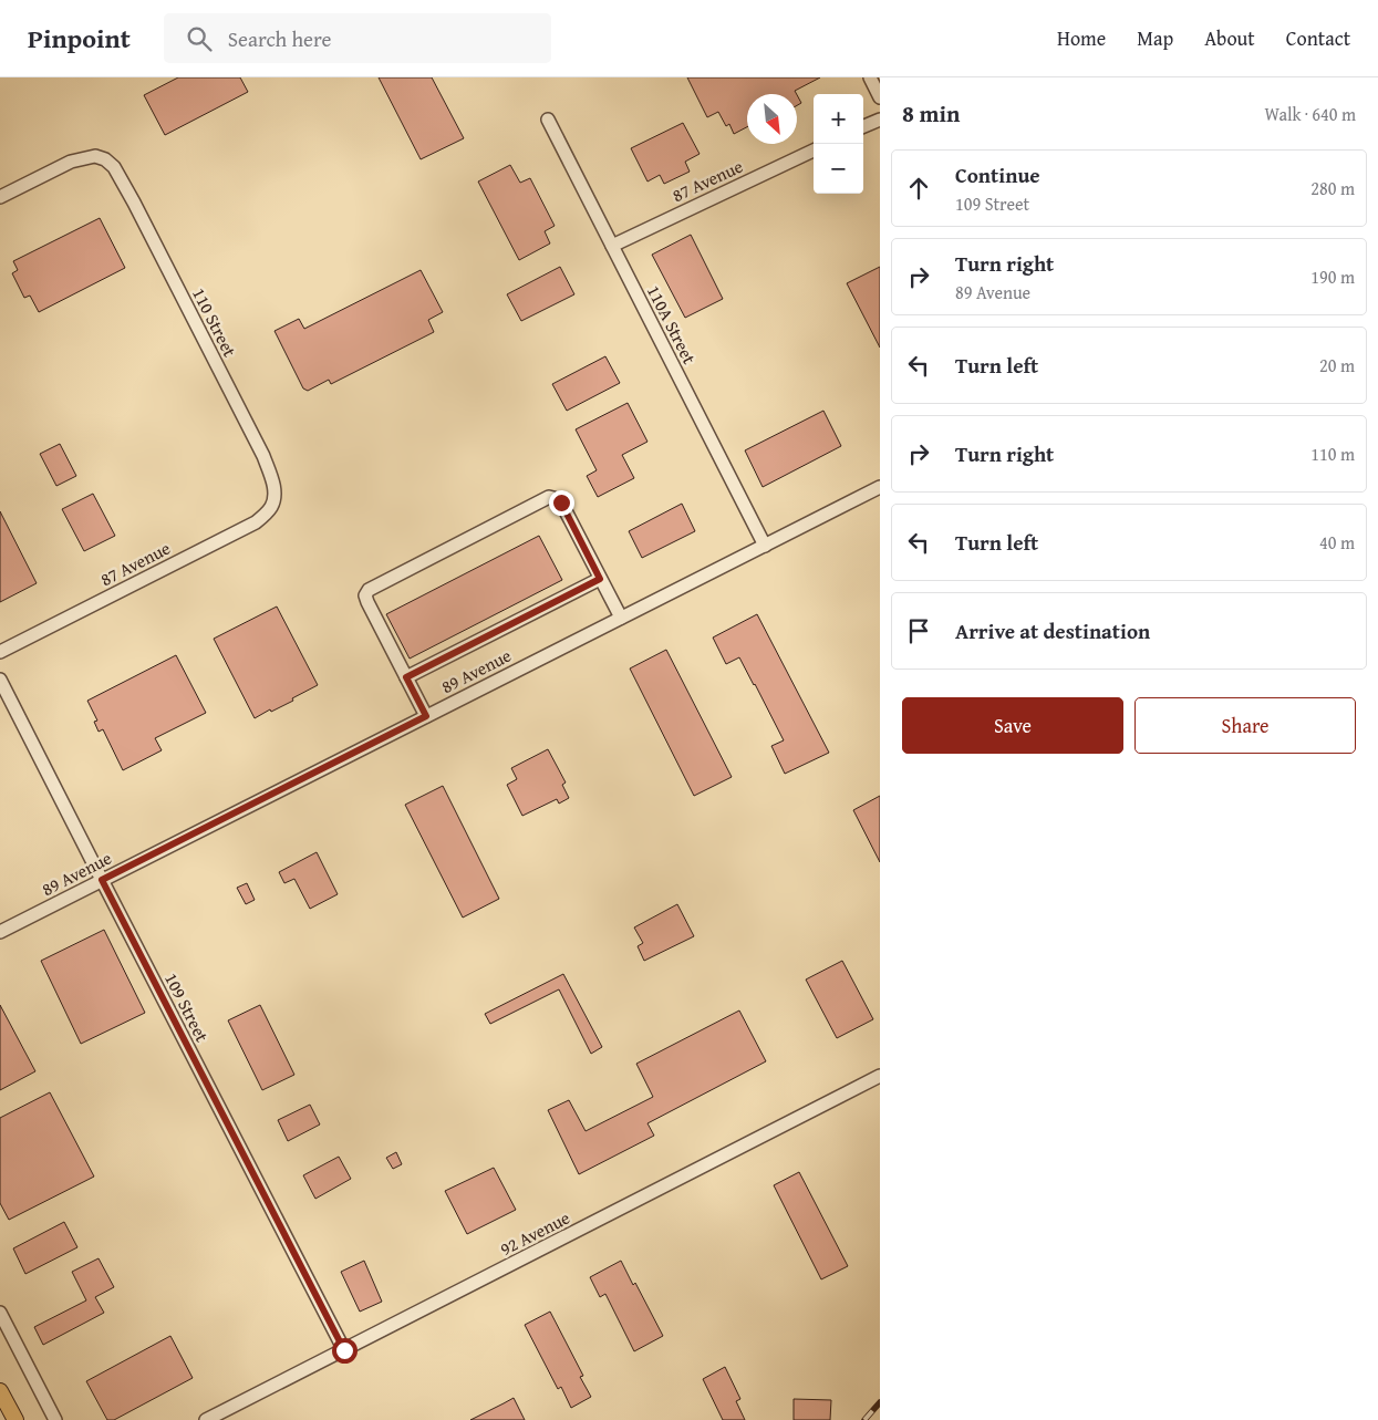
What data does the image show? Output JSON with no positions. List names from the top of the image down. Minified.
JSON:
{"streets":{"street":["87 Avenue","110 Street","110A Street","89 Avenue","109 Street","92 Avenue"]},"crossings":[["87 Avenue","110 Street"],["87 Avenue","110A Street"],["110A Street","89 Avenue"],["89 Avenue","109 Street"],["109 Street","92 Avenue"]],"north":"bottom right","page":{"header":"Pinpoint","search":"Search here","nav":["Home","Map","About","Contact"],"heading":["8 min","Walk · 640 m"],"map_buttons":["+","−"],"list":[["Continue","109 Street","280 m"],["Turn right","89 Avenue","190 m"],["Turn left","20 m"],["Turn right","110 m"],["Turn left","40 m"],"Arrive at destination"],"buttons":["Save","Share"]}}
